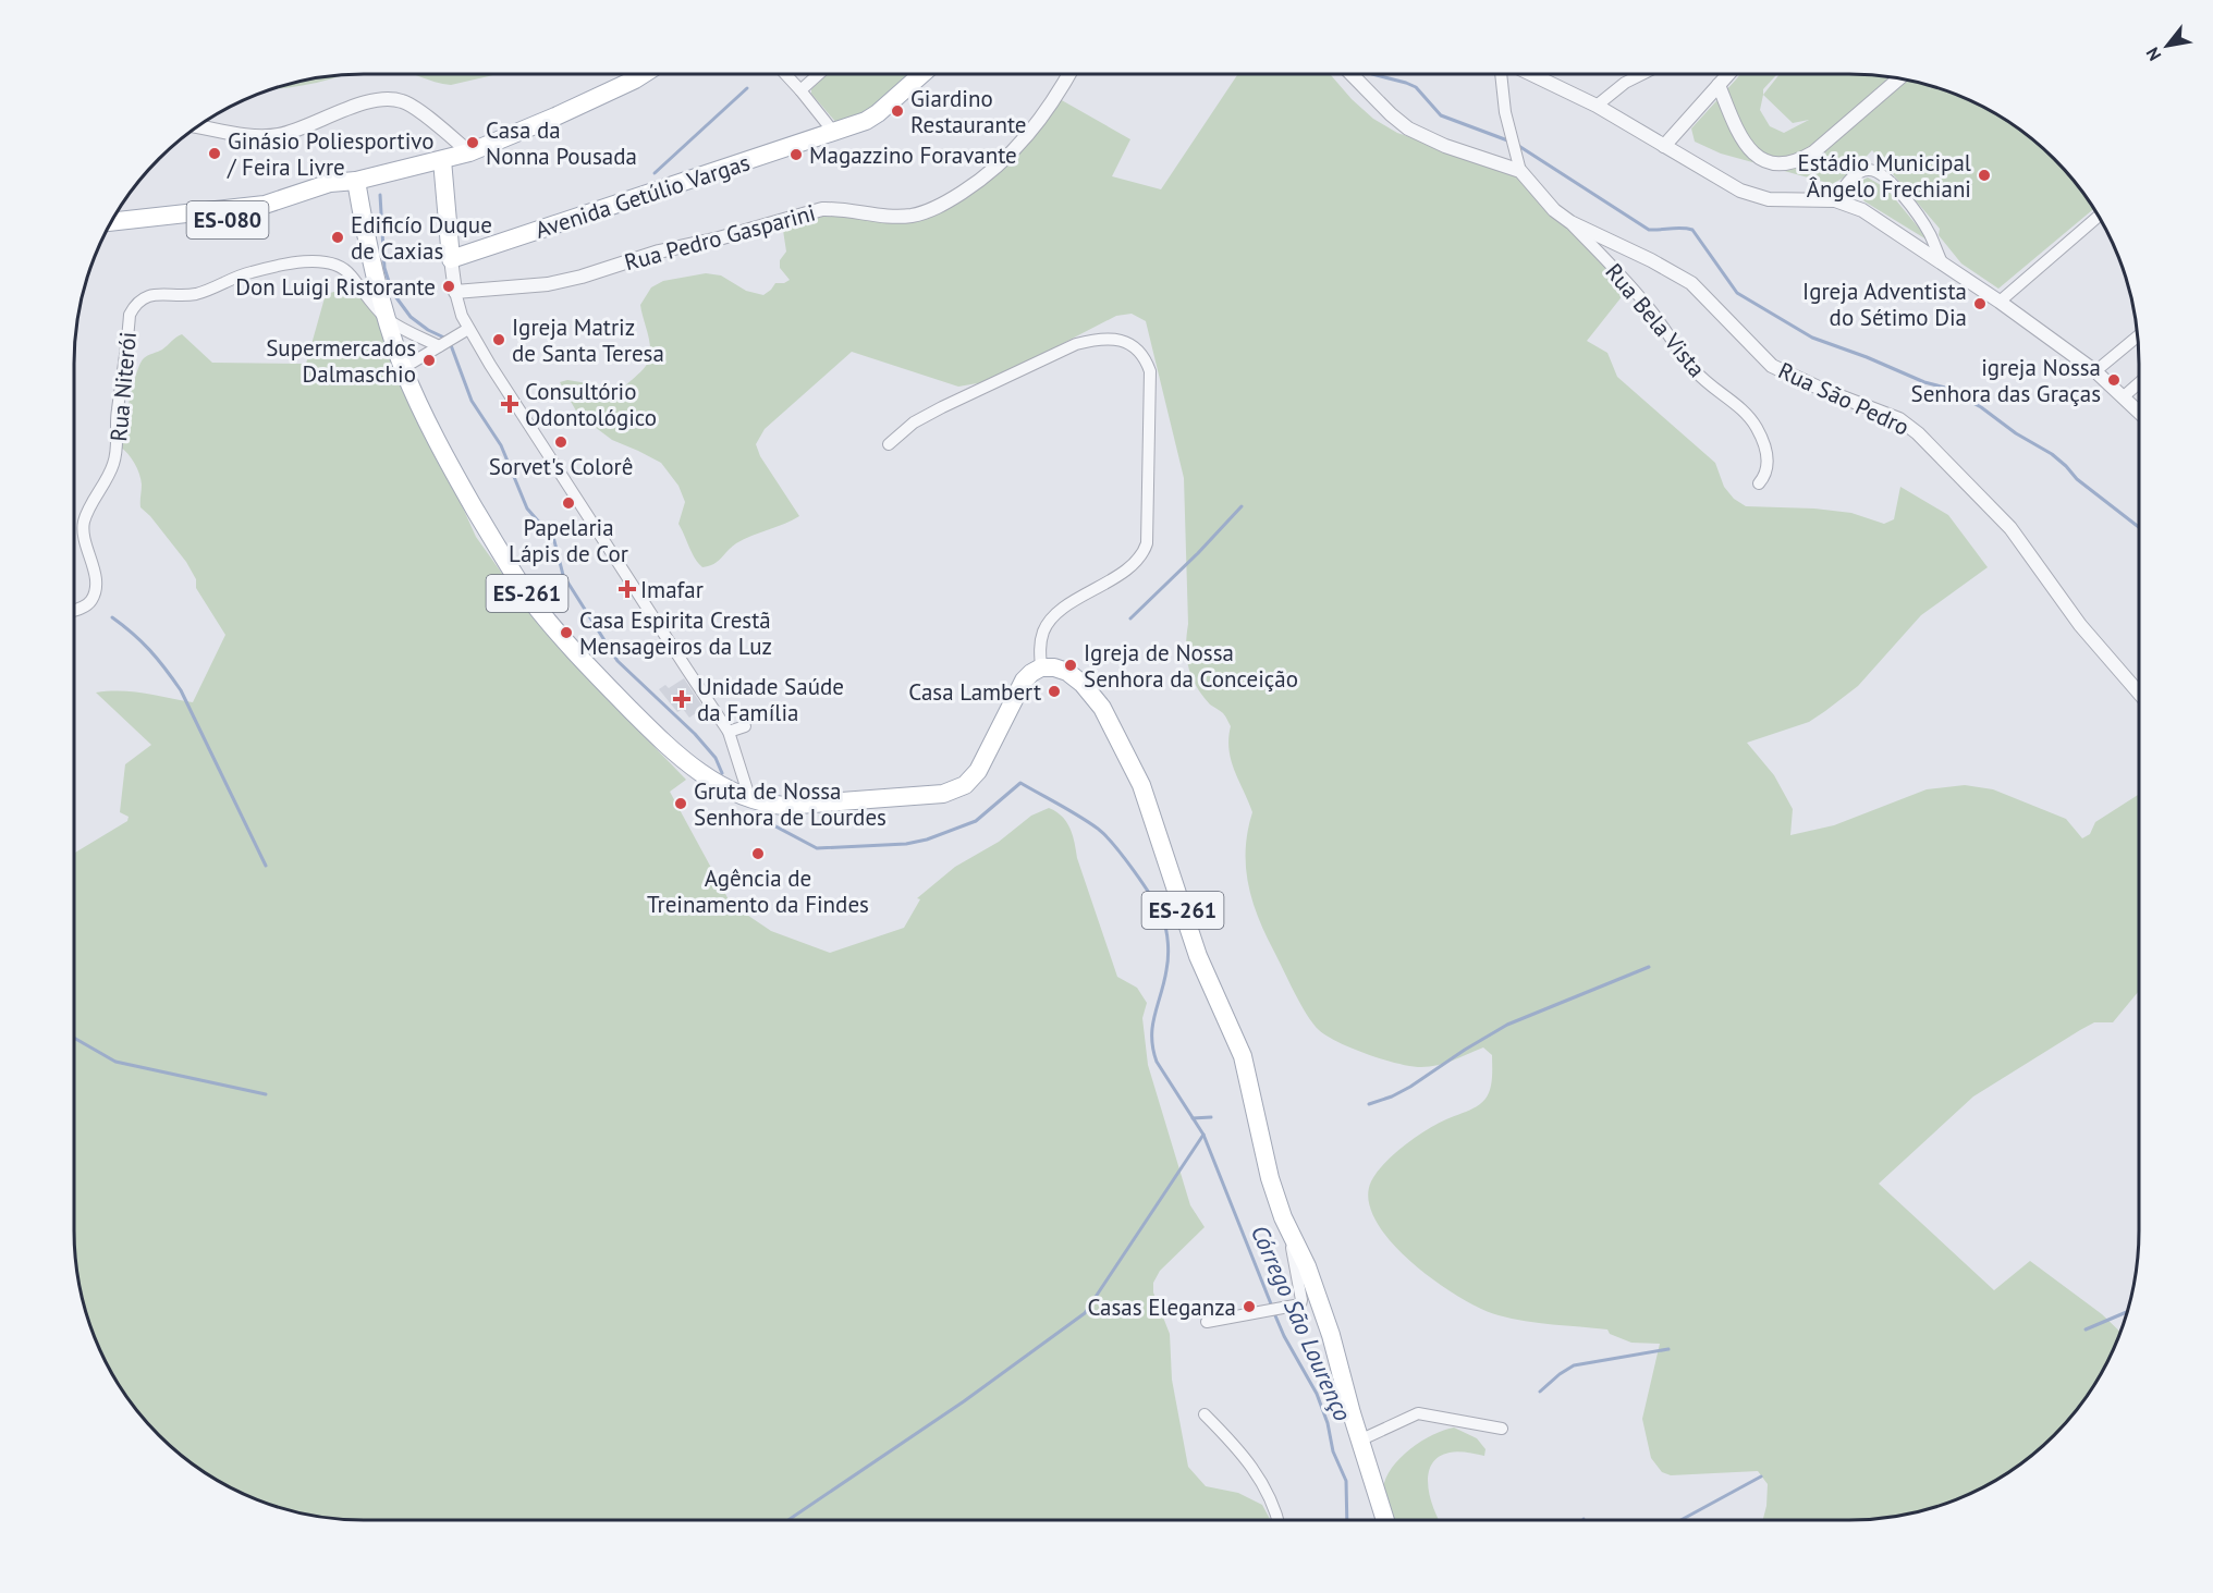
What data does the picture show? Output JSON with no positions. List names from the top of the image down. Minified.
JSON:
{"streets":{"main road":["Avenida Getúlio Vargas","ES-080","ES-261"],"street":["Rua Pedro Gasparini","Rua Bela Vista","Rua Niterói","Rua São Pedro"]},"crossings":[["ES-080","ES-261"],["Rua Bela Vista","Rua São Pedro"],["Rua Niterói","ES-261"]],"water":["Córrego São Lourenço"],"places":{"other":["Giardino Restaurante","Casa da Nonna Pousada","Ginásio Poliesportivo / Feira Livre","Magazzino Foravante","Estádio Municipal Ângelo Frechiani","Edificío Duque de Caxias","Don Luigi Ristorante","Igreja Adventista do Sétimo Dia","Igreja Matriz de Santa Teresa","Supermercados Dalmaschio","igreja Nossa Senhora das Graças","Sorvet's Colorê","Papelaria Lápis de Cor","Casa Espirita Crestã Mensageiros da Luz","Igreja de Nossa Senhora da Conceição","Casa Lambert","Gruta de Nossa Senhora de Lourdes","Agência de Treinamento da Findes","Casas Eleganza"],"health":["Consultório Odontológico","Imafar","Unidade Saúde da Família"]},"north":"bottom left"}
